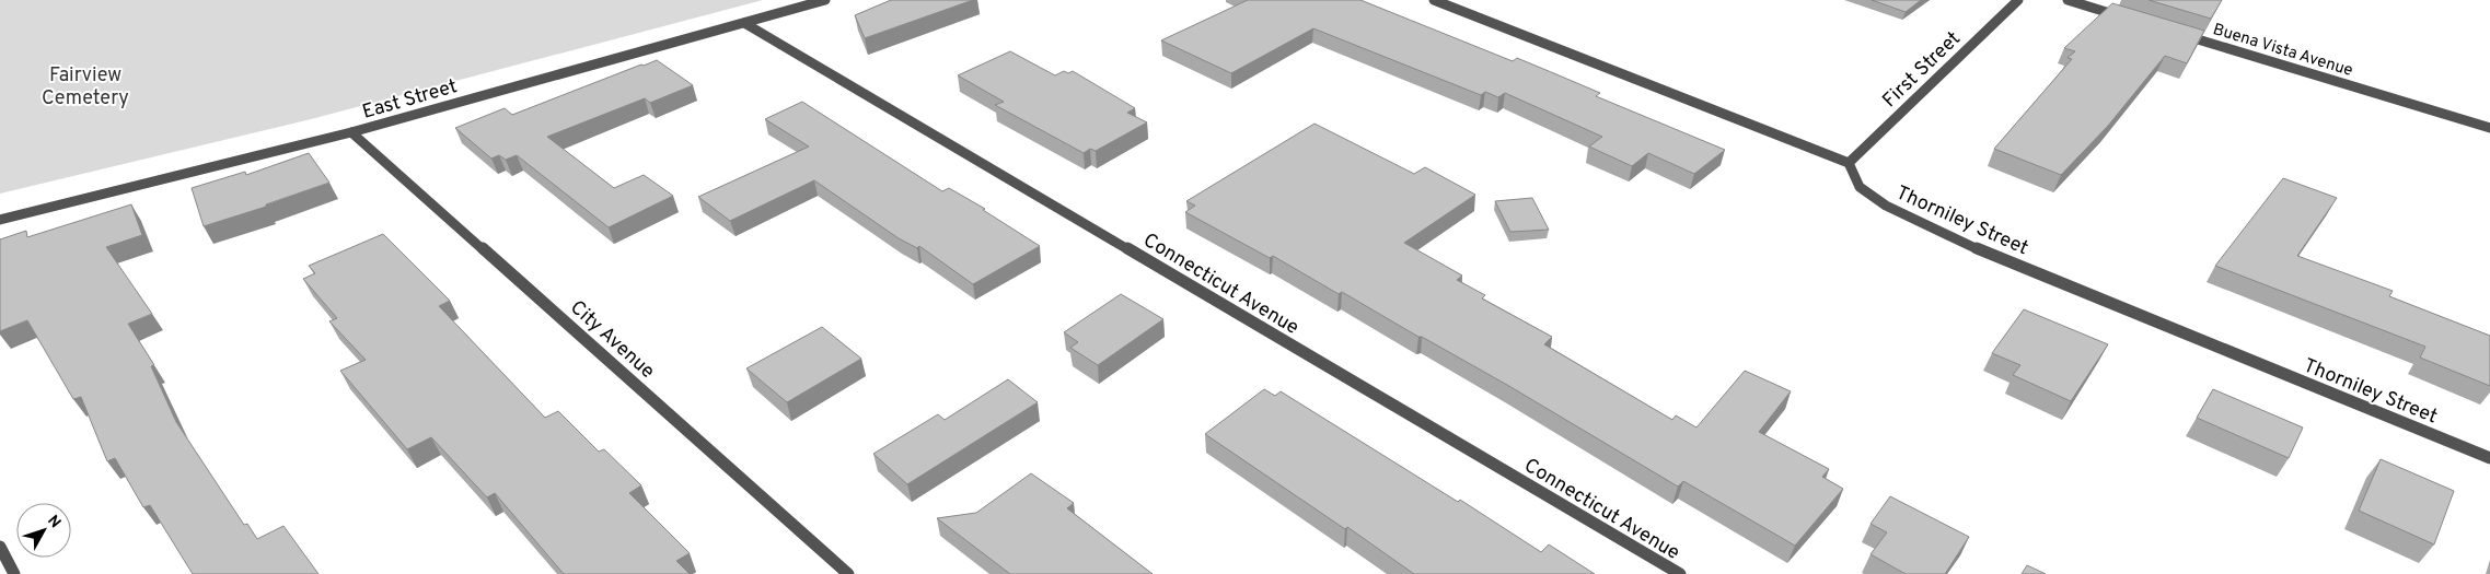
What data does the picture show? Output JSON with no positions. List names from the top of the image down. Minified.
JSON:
{"streets":{"street":["Buena Vista Avenue","First Street","East Street","Thorniley Street","Connecticut Avenue","City Avenue"]},"crossings":[["First Street","Thorniley Street"],["East Street","Connecticut Avenue"],["East Street","City Avenue"]],"parks":["Fairview Cemetery"],"north":"top right"}
